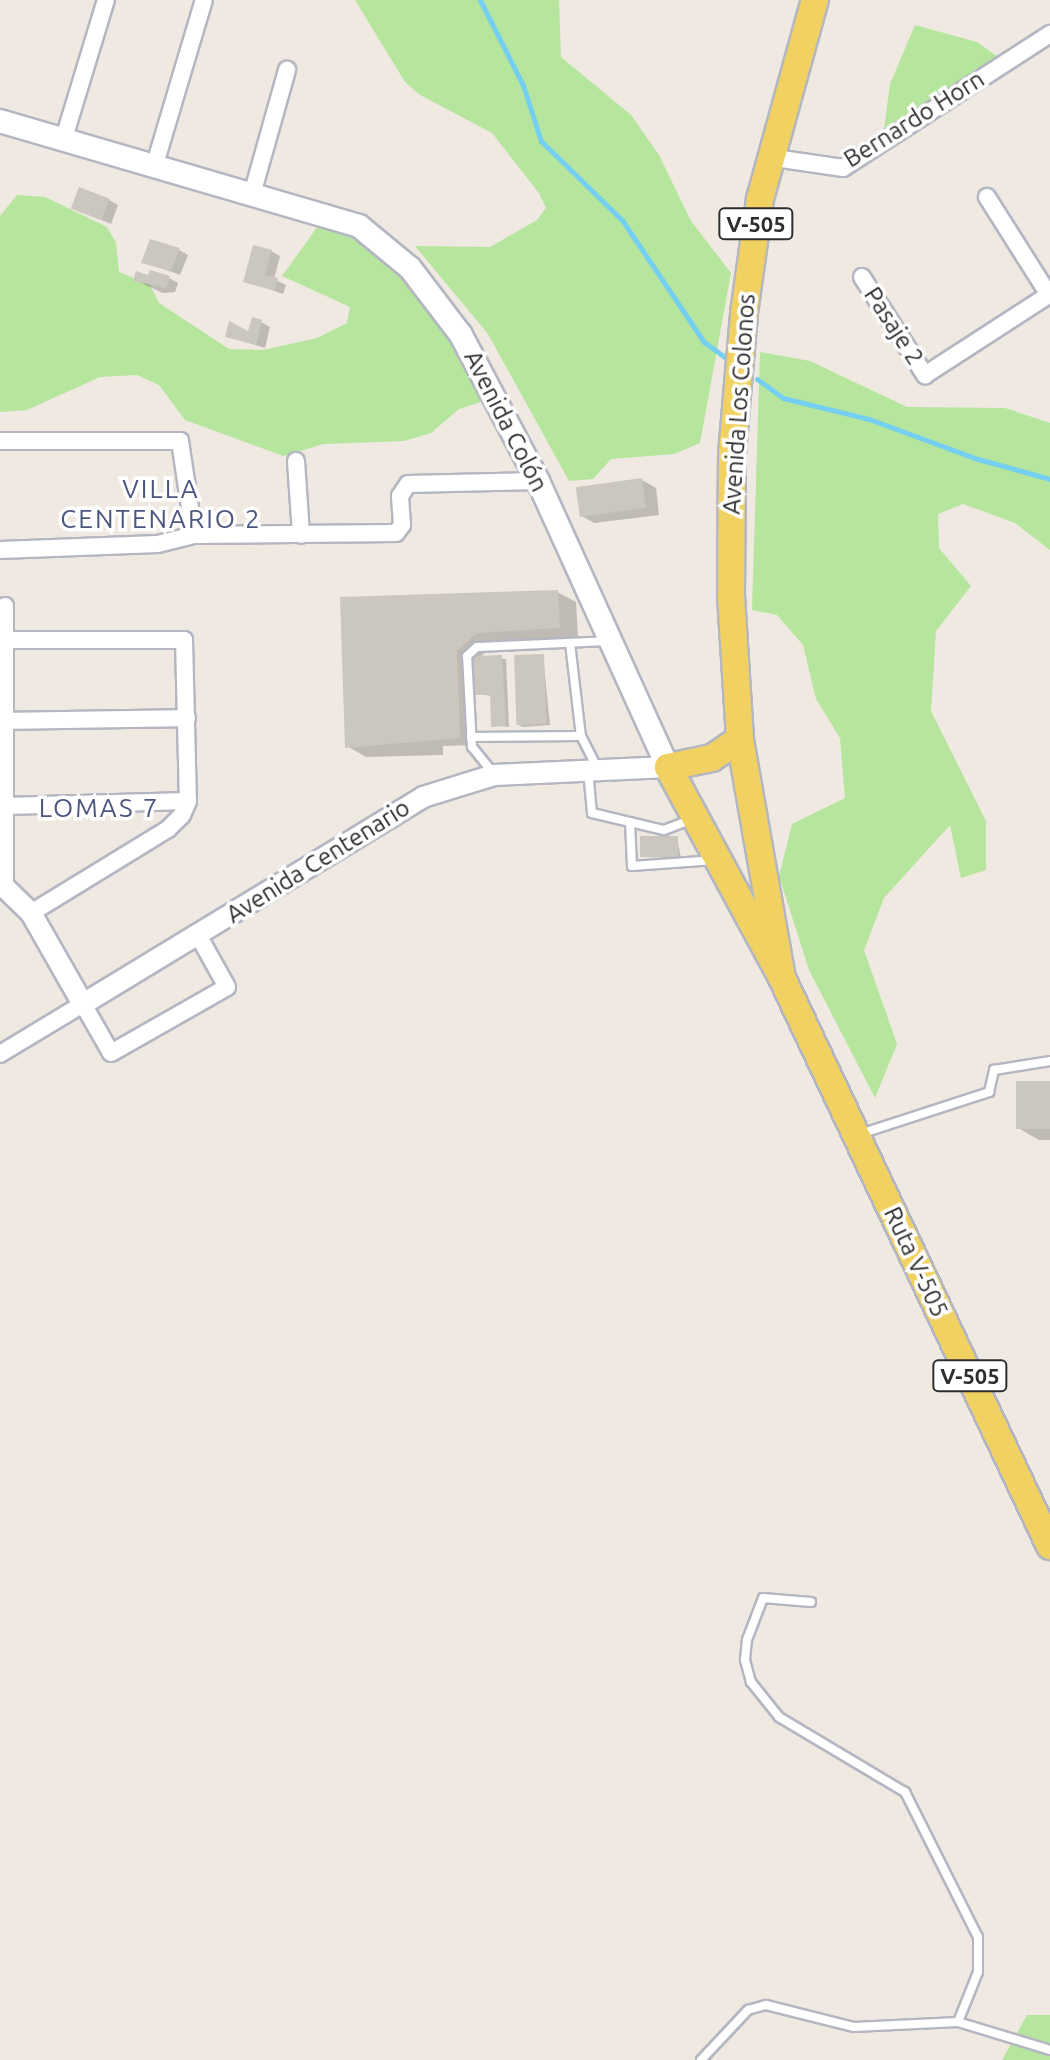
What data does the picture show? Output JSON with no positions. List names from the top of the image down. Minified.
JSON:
{"streets":{"main road":["V-505","Avenida Los Colonos","Avenida Colón","Ruta V-505"],"street":["Bernardo Horn","Pasaje 2","Avenida Centenario"]},"crossings":[["Bernardo Horn","Avenida Los Colonos"],["Avenida Los Colonos","Avenida Colón"],["Avenida Los Colonos","Ruta V-505"],["Avenida Colón","Avenida Centenario"],["Avenida Colón","Ruta V-505"]],"districts":["VILLA CENTENARIO 2","LOMAS 7"]}
